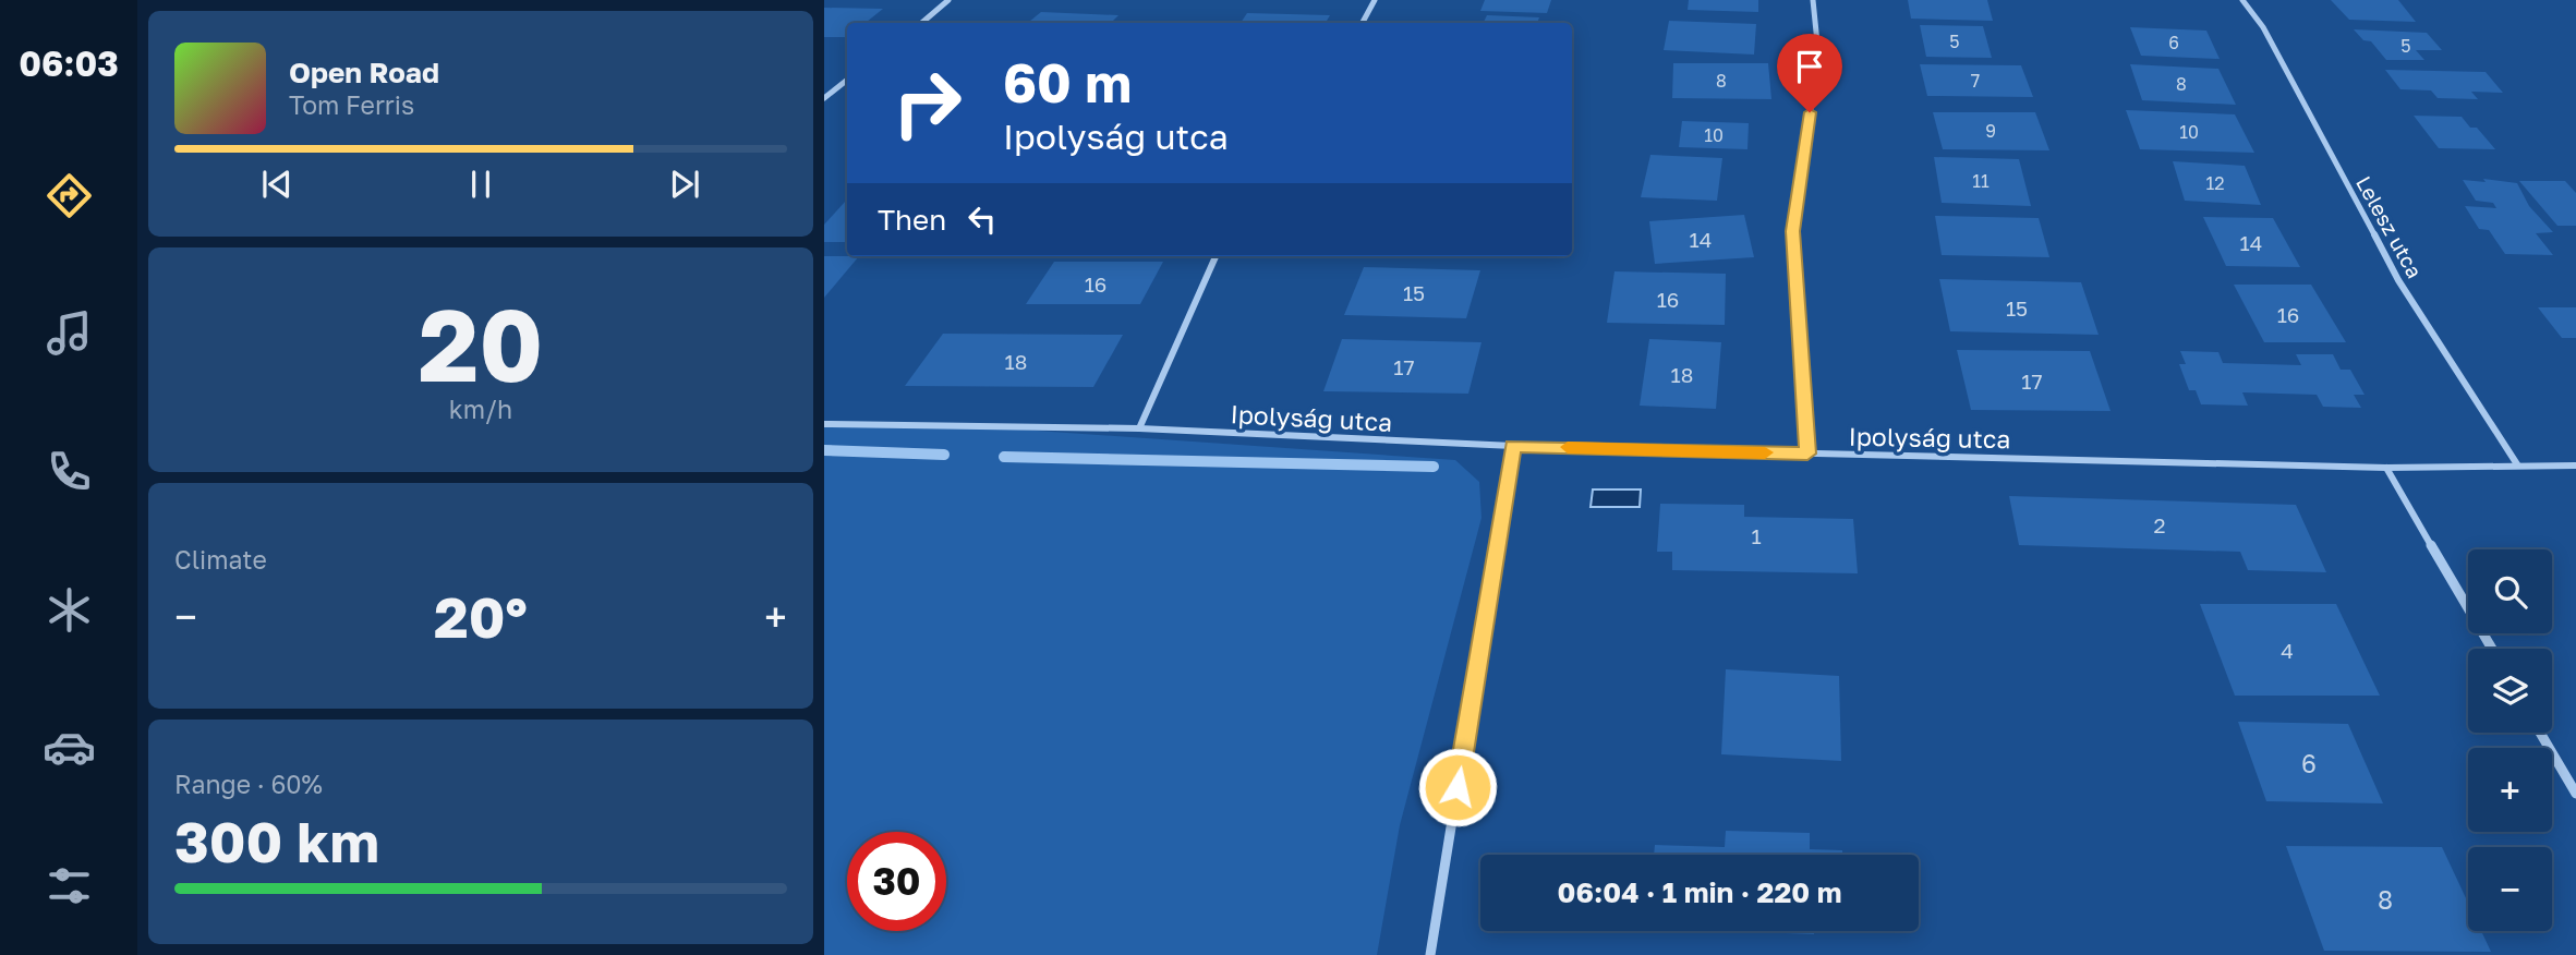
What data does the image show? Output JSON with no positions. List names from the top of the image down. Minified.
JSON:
{"streets":{"street":["Lelesz utca","Ipolyság utca"]},"crossings":[["Lelesz utca","Ipolyság utca"]],"house_numbers":["5","6","5","8","7","8","9","10","10","11","12","14","14","16","15","16","15","16","18","17","18","17","2","1","4","6","8"],"page":{"tabs":"06:03","turn":["60 m","Ipolyság utca"],"song":["Open Road","Tom Ferris"],"then":"Then","tile":[["20","km/h"],"Climate",["Range · 60%","300 km"]],"map_buttons":["+","−"],"heat":["−","20°","+"],"limit":"30","trip":"06:04 · 1 min · 220 m"}}
